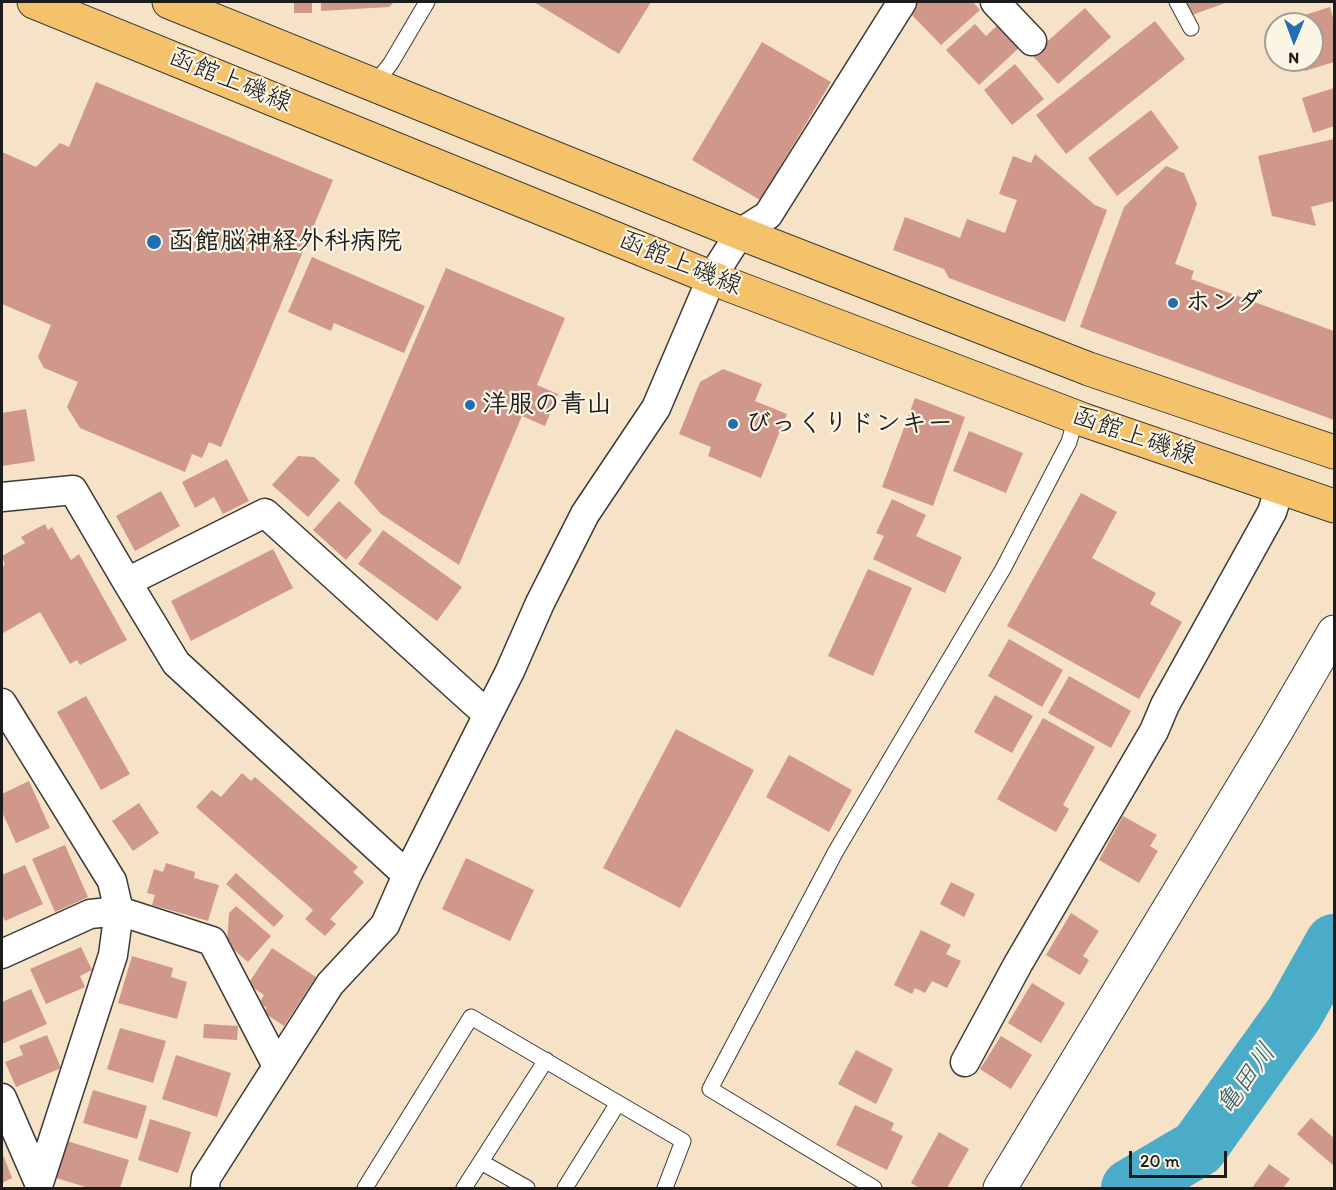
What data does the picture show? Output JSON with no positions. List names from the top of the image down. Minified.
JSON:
{"streets":{"main road":["函館上磯線"]},"water":["亀田川"],"places":["函館脳神経外科病院","ホンダ","洋服の青山","びっくりドンキー"],"scale_bar":"20 m","north":"bottom"}
